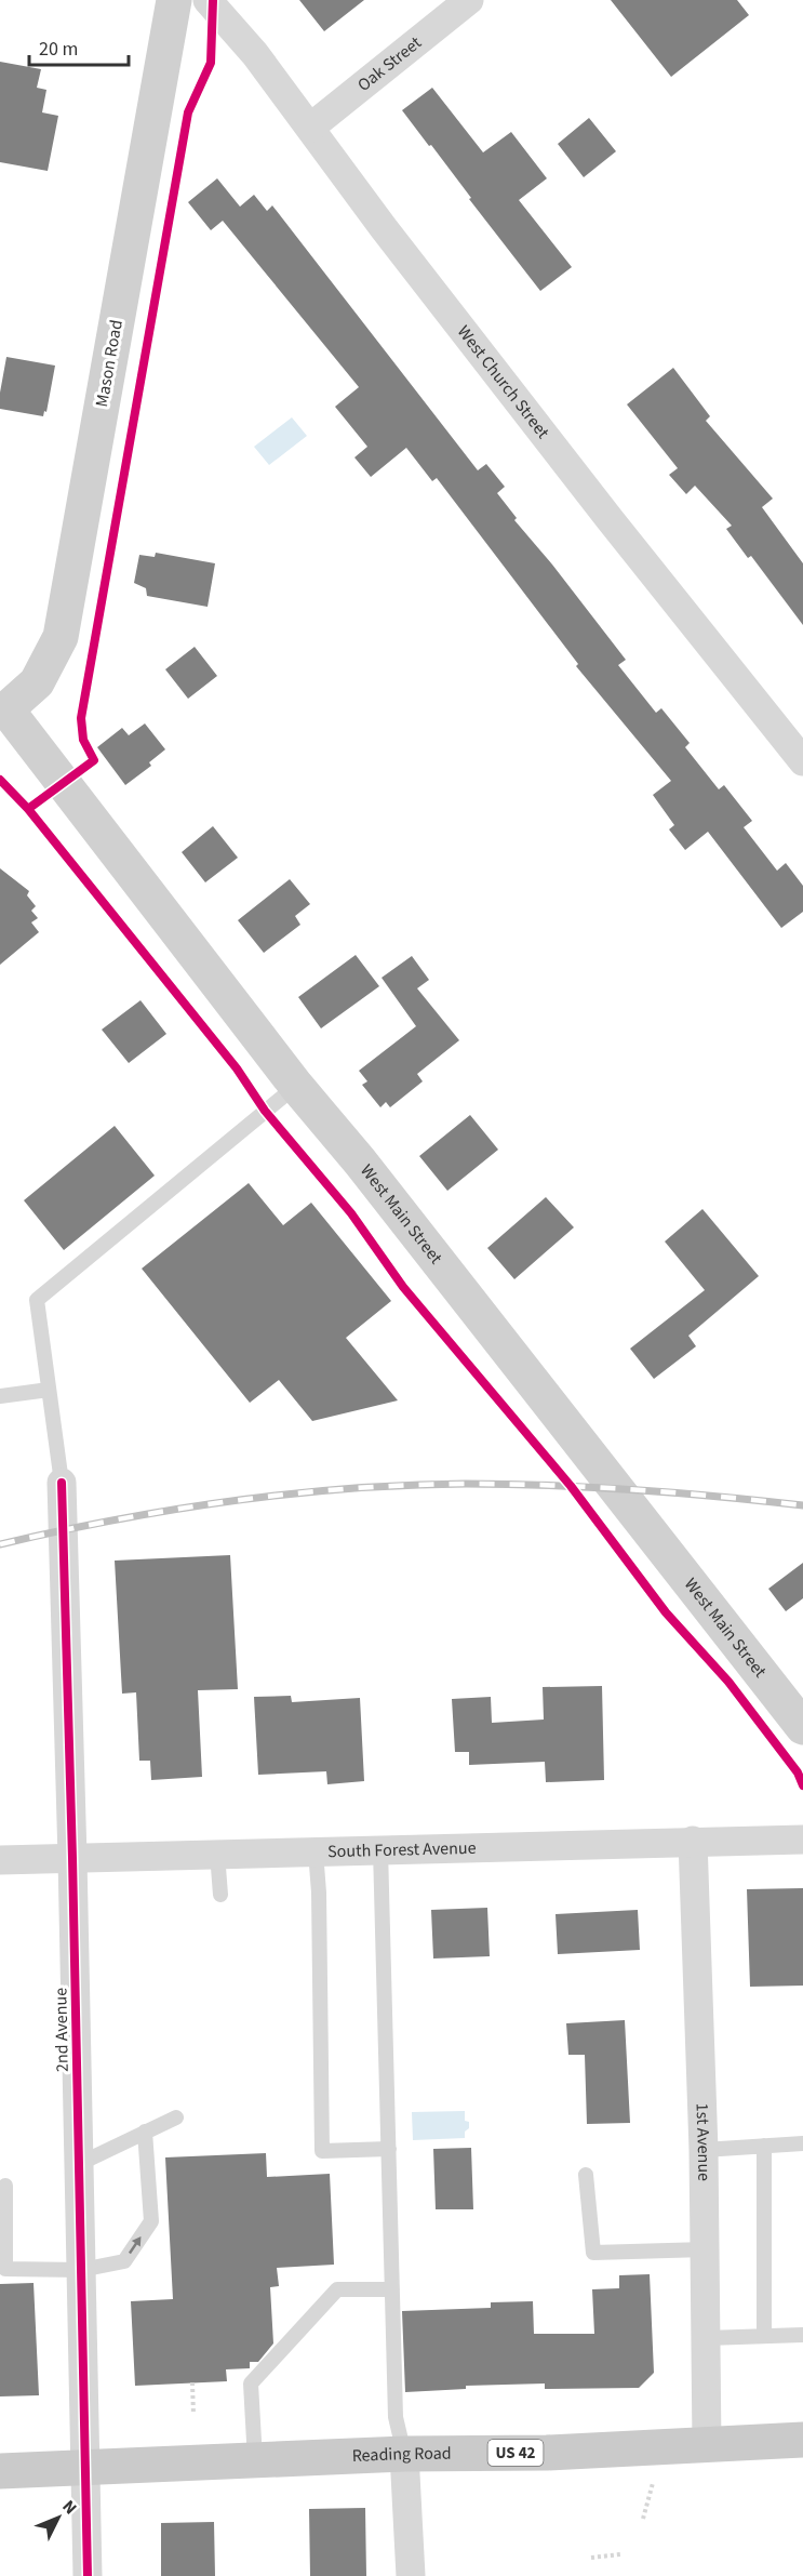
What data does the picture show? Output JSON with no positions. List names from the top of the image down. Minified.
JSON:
{"streets":{"main road":["Mason Road","West Main Street","US 42","Reading Road"],"street":["Oak Street","West Church Street","South Forest Avenue","2nd Avenue","1st Avenue"]},"crossings":[["Oak Street","West Church Street"],["Mason Road","West Main Street"],["South Forest Avenue","2nd Avenue"],["South Forest Avenue","1st Avenue"],["2nd Avenue","Reading Road"],["1st Avenue","Reading Road"]],"scale_bar":"20 m","north":"top right"}
